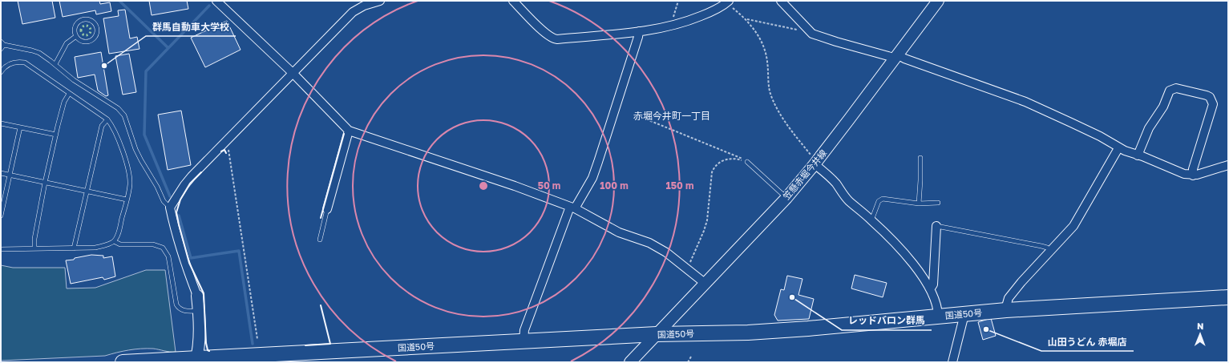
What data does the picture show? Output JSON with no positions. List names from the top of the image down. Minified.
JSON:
{"streets":{"highway":["国道50号"],"main road":["笠懸赤堀今井線"]},"crossings":[["笠懸赤堀今井線","国道50号"]],"districts":["赤堀今井町一丁目"],"places":["群馬自動車大学校","レッドバロン群馬","山田うどん 赤堀店"],"north":"top","rings":["50 m","100 m","150 m"]}
